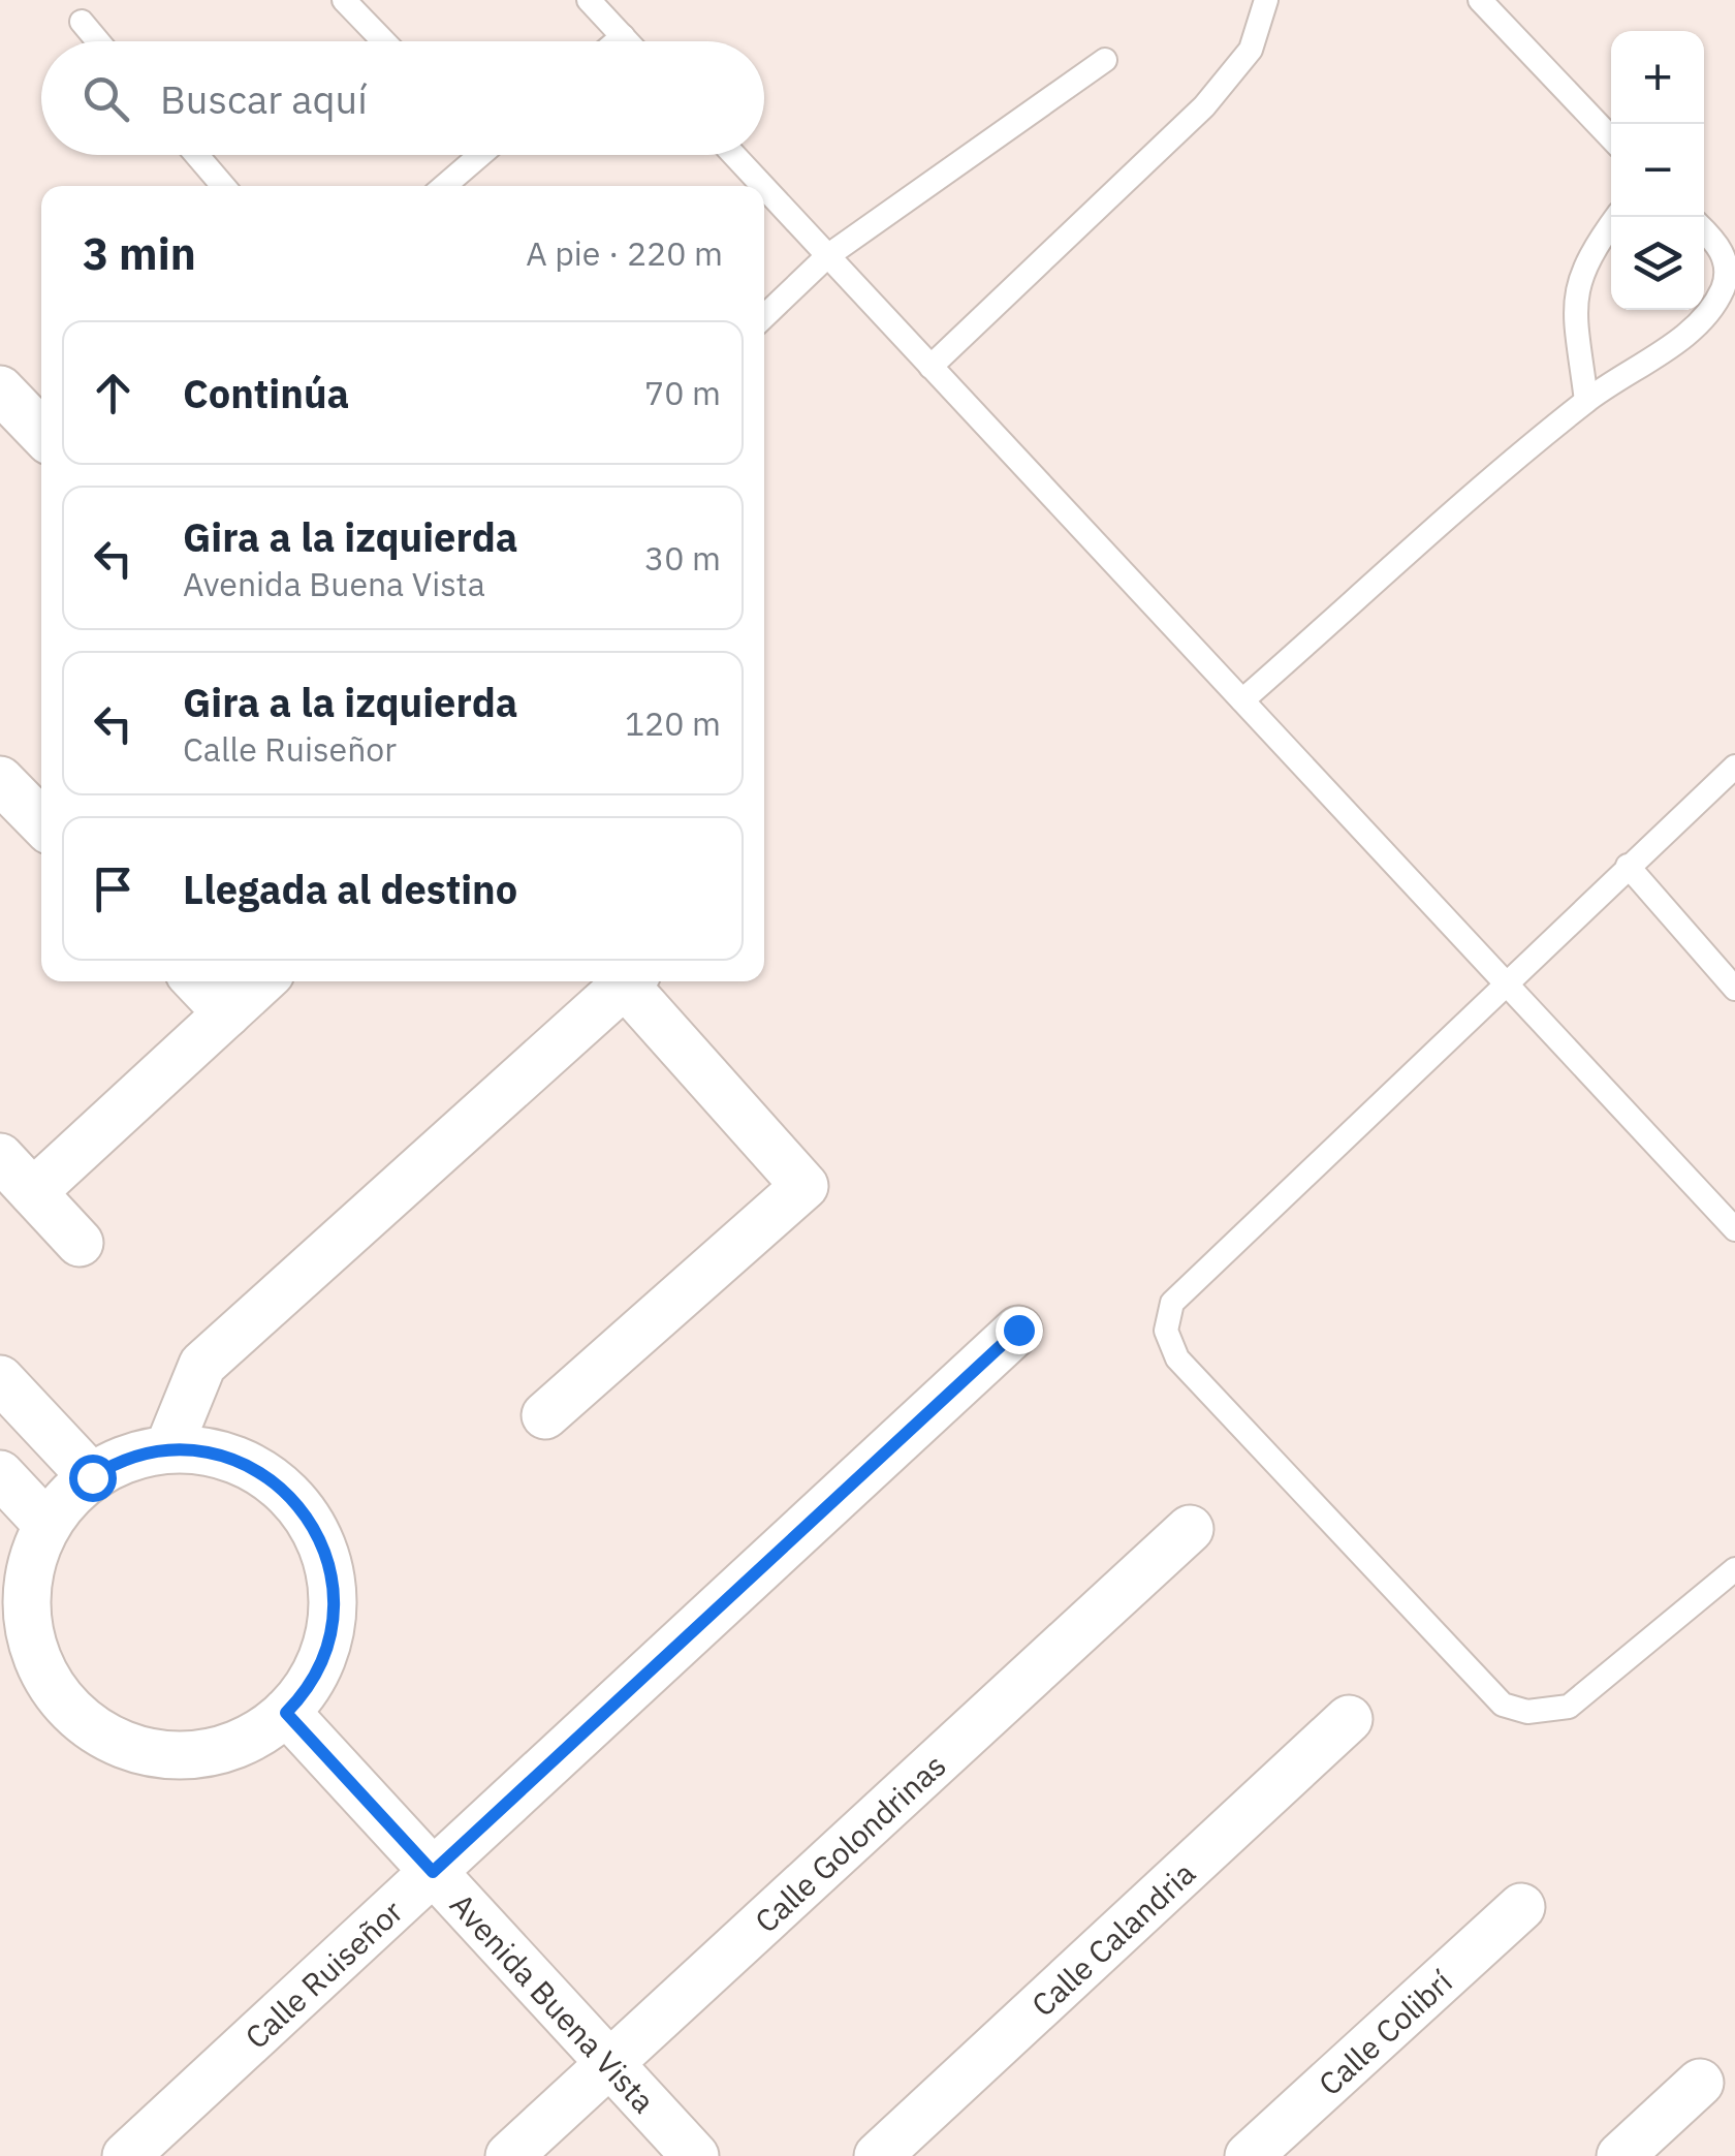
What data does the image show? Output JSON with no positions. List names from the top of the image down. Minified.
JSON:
{"streets":{"street":["Calle Golondrinas","Calle Calandria","Calle Ruiseñor","Avenida Buena Vista","Calle Colibrí"]},"crossings":[["Calle Golondrinas","Avenida Buena Vista"],["Calle Ruiseñor","Avenida Buena Vista"]],"page":{"map_buttons":["+","−"],"search":"Buscar aquí","heading":["3 min","A pie · 220 m"],"list":[["Continúa","70 m"],["Gira a la izquierda","Avenida Buena Vista","30 m"],["Gira a la izquierda","Calle Ruiseñor","120 m"],"Llegada al destino"]}}
